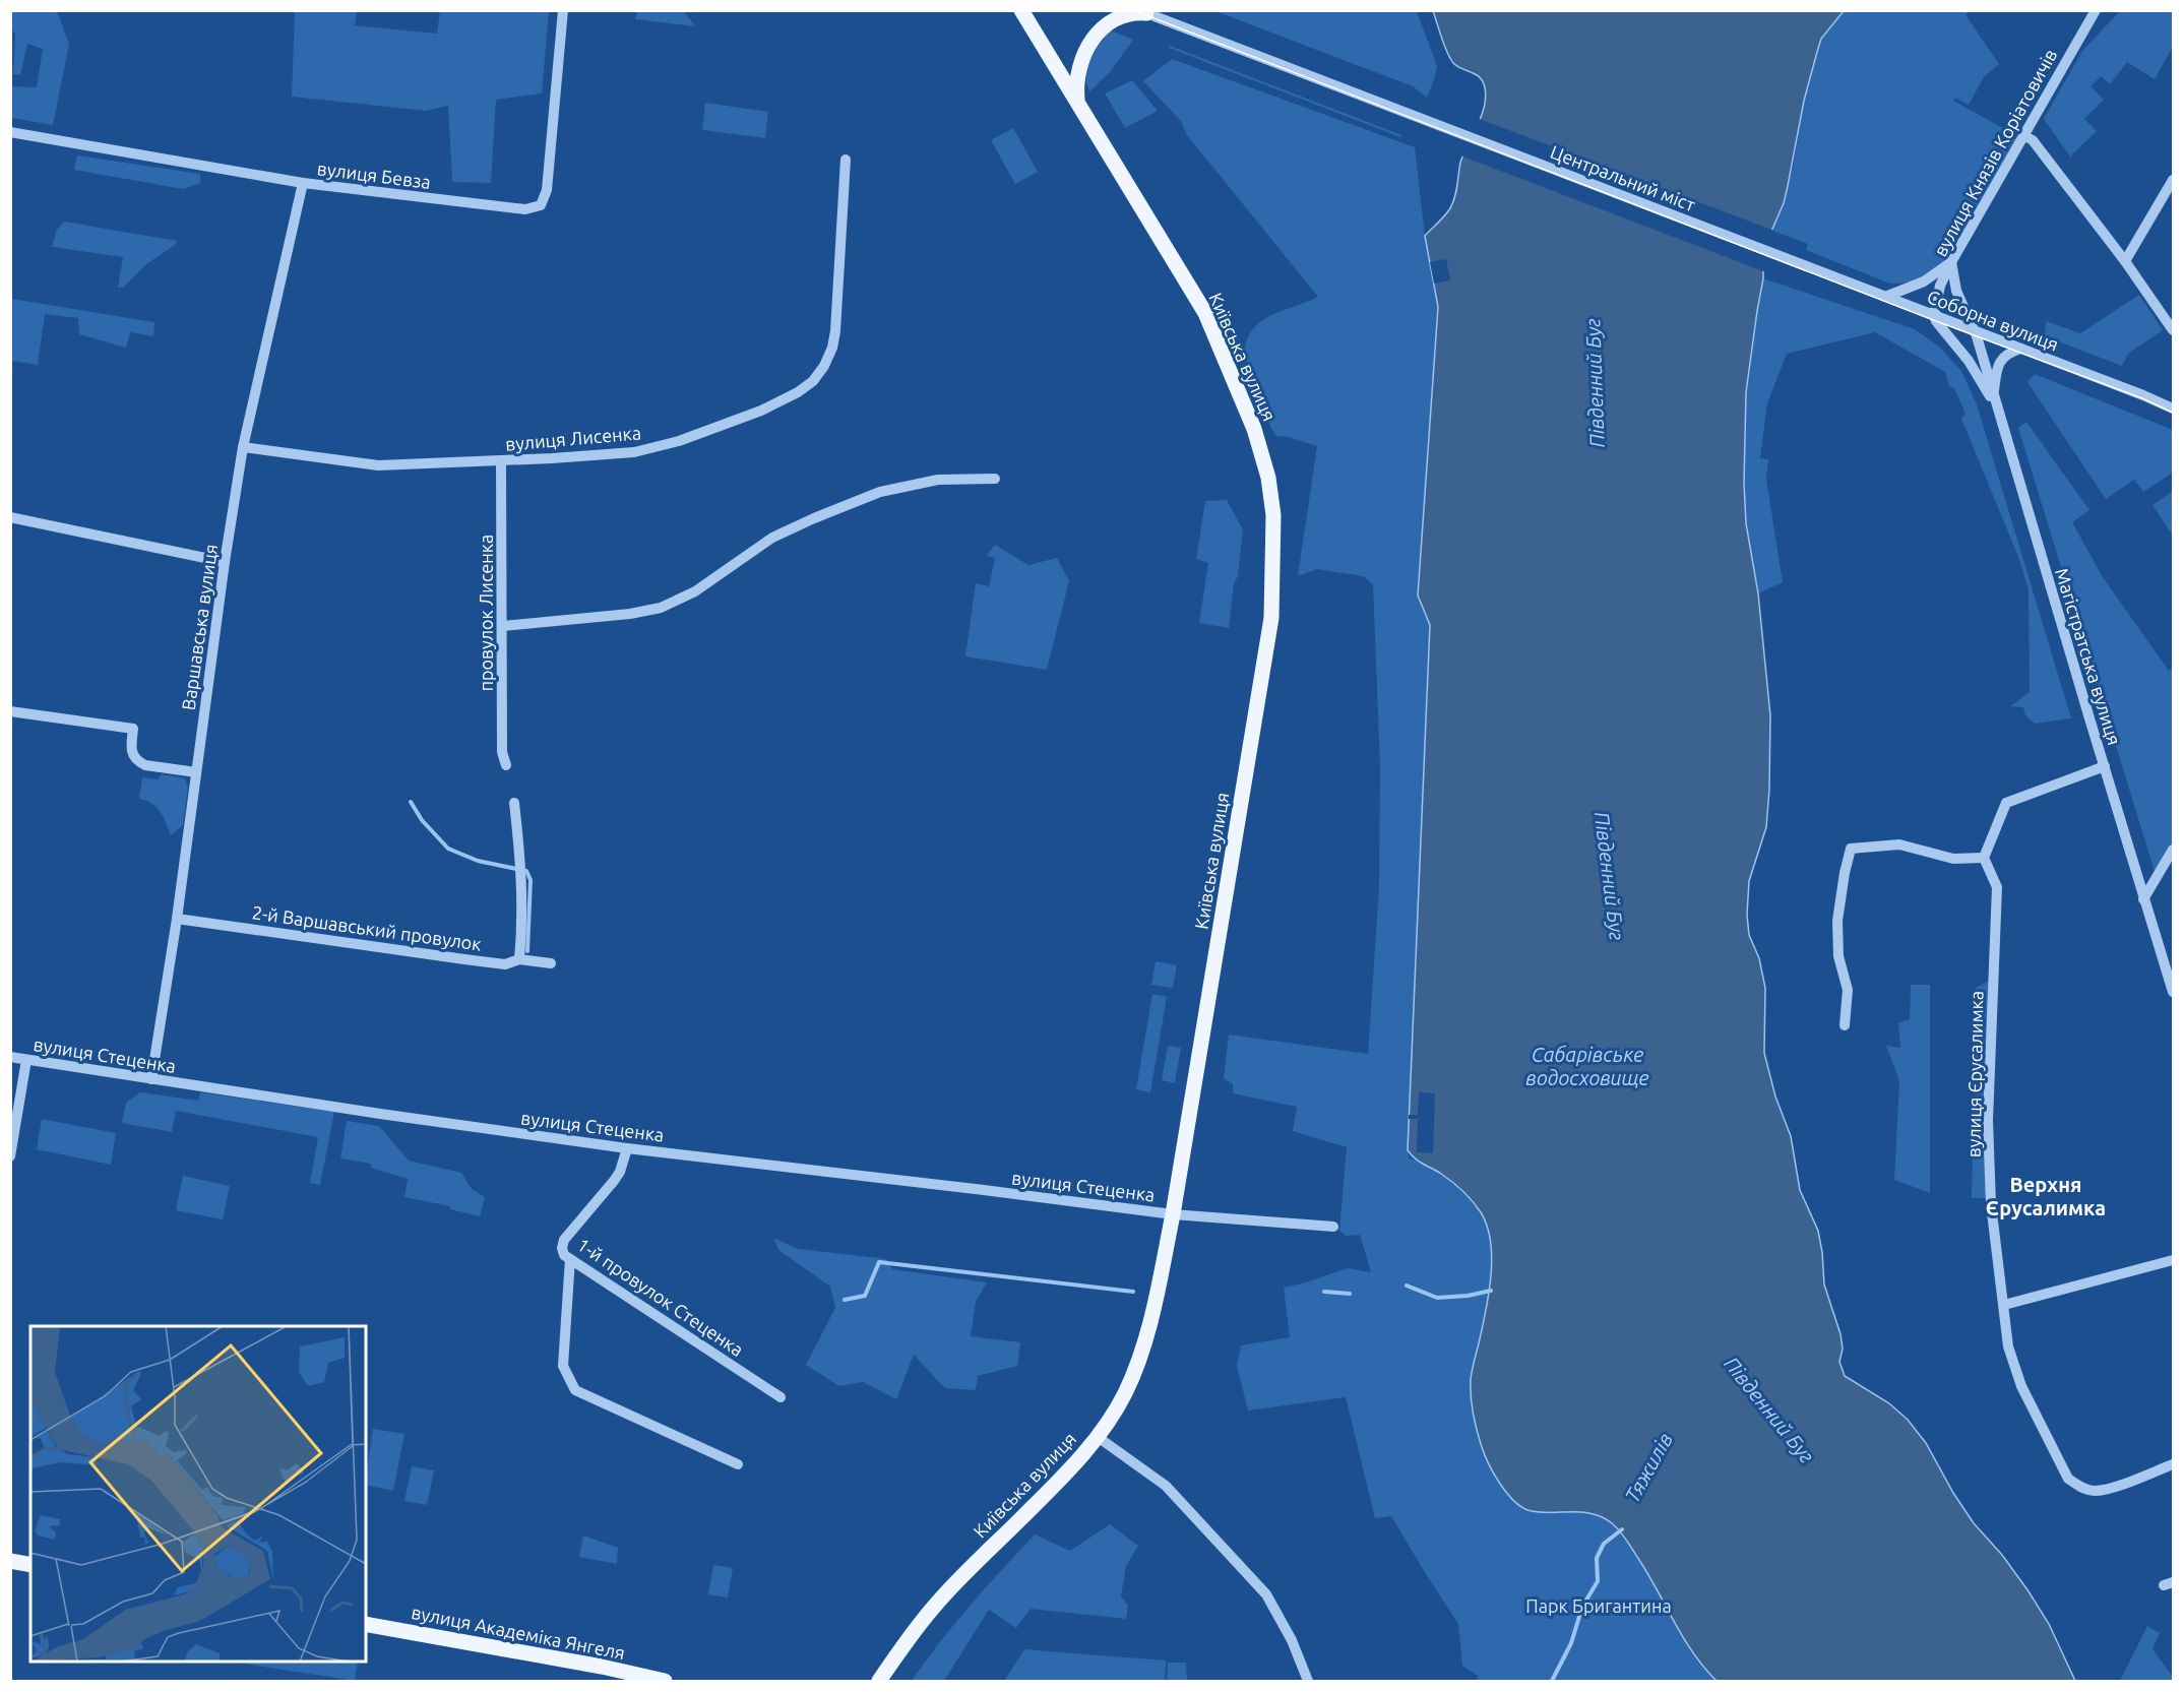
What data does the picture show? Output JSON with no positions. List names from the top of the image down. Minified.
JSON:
{"streets":{"main road":["Київська вулиця","вулиця Академіка Янгеля"],"street":["вулиця Князів Коріатовичів","вулиця Бевза","Центральний міст","Соборна вулиця","вулиця Лисенка","провулок Лисенка","Варшавська вулиця","Магістратська вулиця","2-й Варшавський провулок","вулиця Стеценка","вулиця Єрусалимка","1-й провулок Стеценка"]},"crossings":[["вулиця Князів Коріатовичів","Соборна вулиця"],["вулиця Князів Коріатовичів","Магістратська вулиця"],["вулиця Бевза","Варшавська вулиця"],["Центральний міст","Соборна вулиця"],["Соборна вулиця","Магістратська вулиця"],["Київська вулиця","вулиця Стеценка"],["вулиця Лисенка","провулок Лисенка"],["вулиця Лисенка","Варшавська вулиця"],["Варшавська вулиця","2-й Варшавський провулок"],["Варшавська вулиця","вулиця Стеценка"],["вулиця Стеценка","1-й провулок Стеценка"]],"districts":["Верхня Єрусалимка"],"water":["Південний Буг","Сабарівське водосховище","Тяжилів"],"parks":["Парк Бригантина"]}
